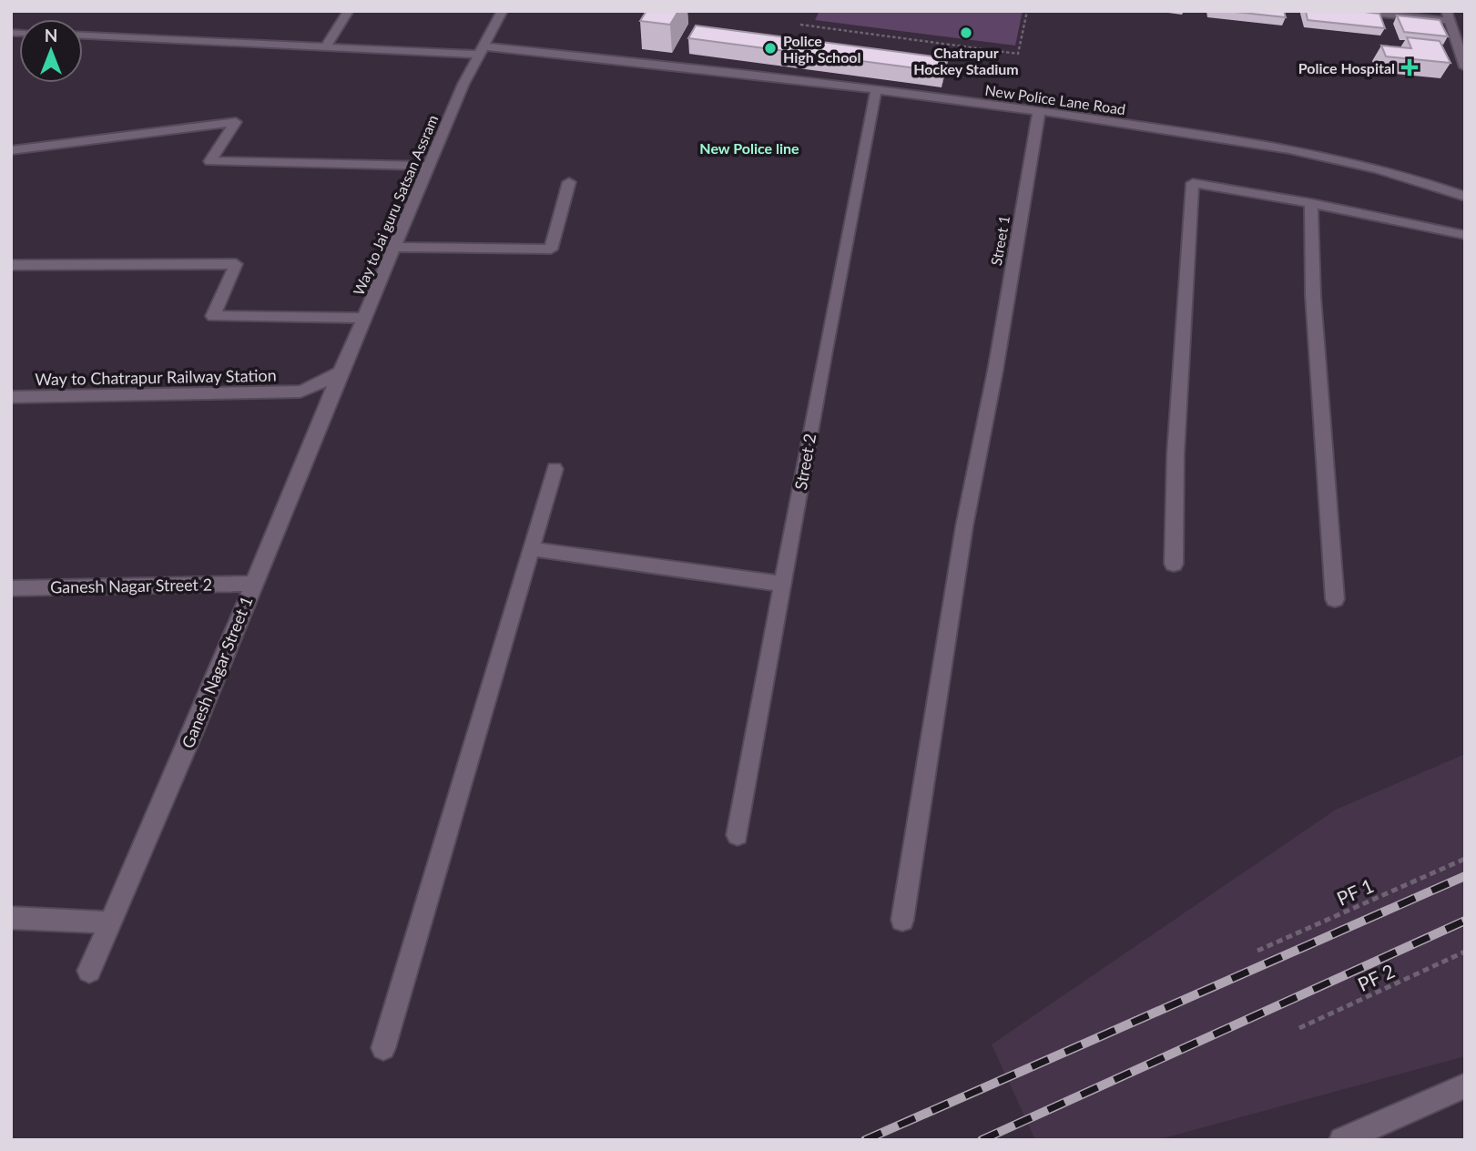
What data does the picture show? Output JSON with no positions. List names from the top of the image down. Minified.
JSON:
{"streets":{"street":["New Police Lane Road","Way to Jai guru Satsan Assram","Street 1","Way to Chatrapur Railway Station","Street 2","Ganesh Nagar Street 2","Ganesh Nagar Street 1"],"path":["PF 1","PF 2"]},"crossings":[["New Police Lane Road","Way to Jai guru Satsan Assram"],["New Police Lane Road","Street 1"],["New Police Lane Road","Street 2"],["Way to Jai guru Satsan Assram","Way to Chatrapur Railway Station"],["Way to Jai guru Satsan Assram","Ganesh Nagar Street 1"],["Way to Chatrapur Railway Station","Ganesh Nagar Street 1"],["Ganesh Nagar Street 2","Ganesh Nagar Street 1"]],"districts":["New Police line"],"places":{"other":["Chatrapur Hockey Stadium","Police High School"],"health":["Police Hospital"]},"north":"top"}
